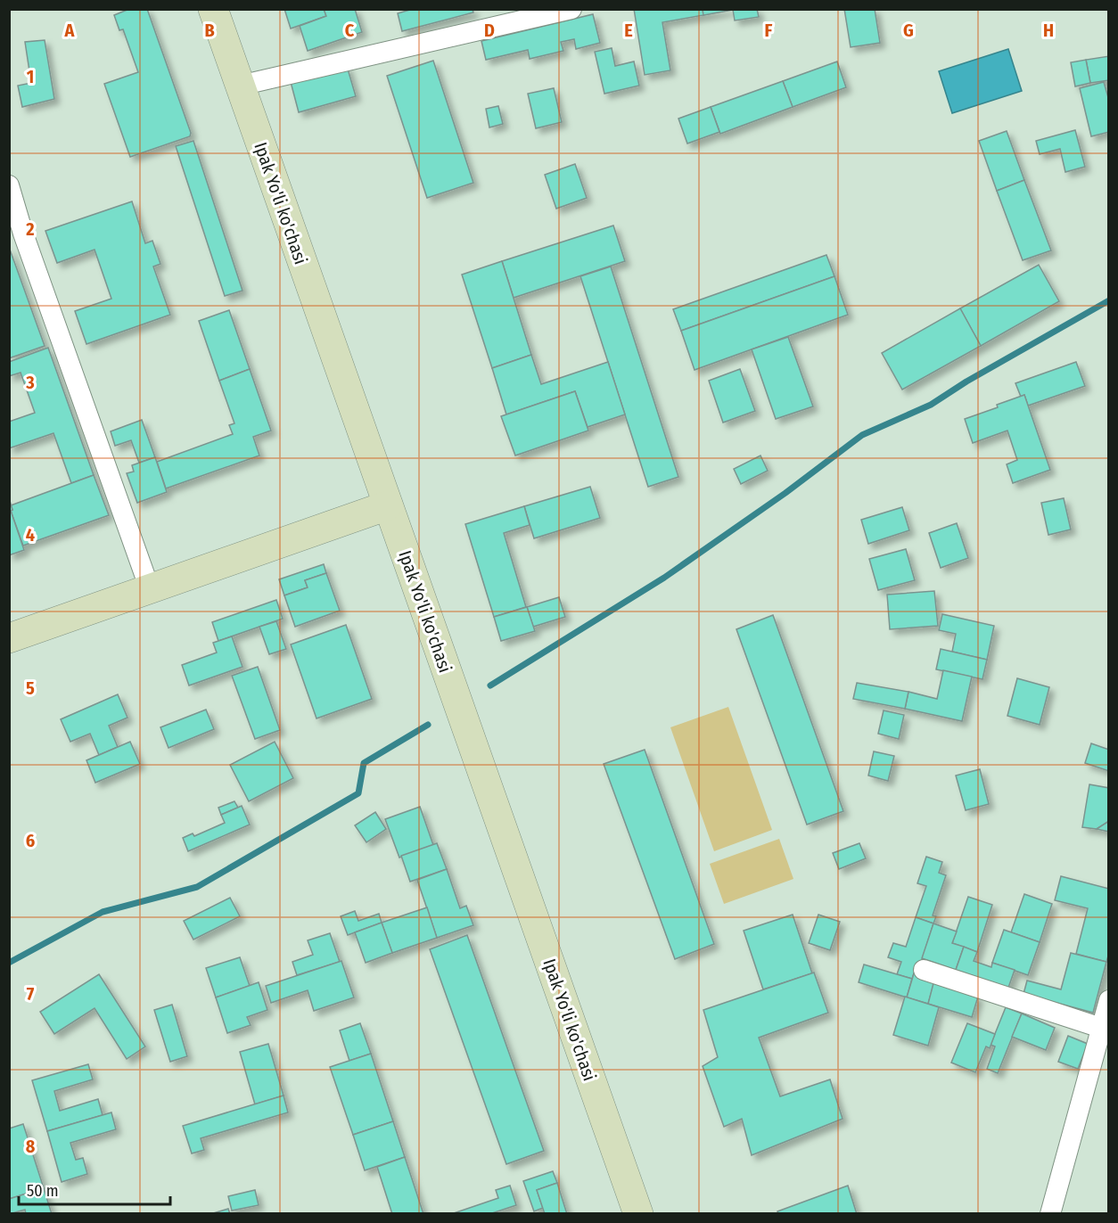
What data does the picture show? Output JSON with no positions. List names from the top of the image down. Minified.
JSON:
{"streets":{"main road":["Ipak Yo'li ko'chasi"]},"scale_bar":"50 m","grid":{"columns":["A","B","C","D","E","F","G","H"],"rows":["1","2","3","4","5","6","7","8"]}}
